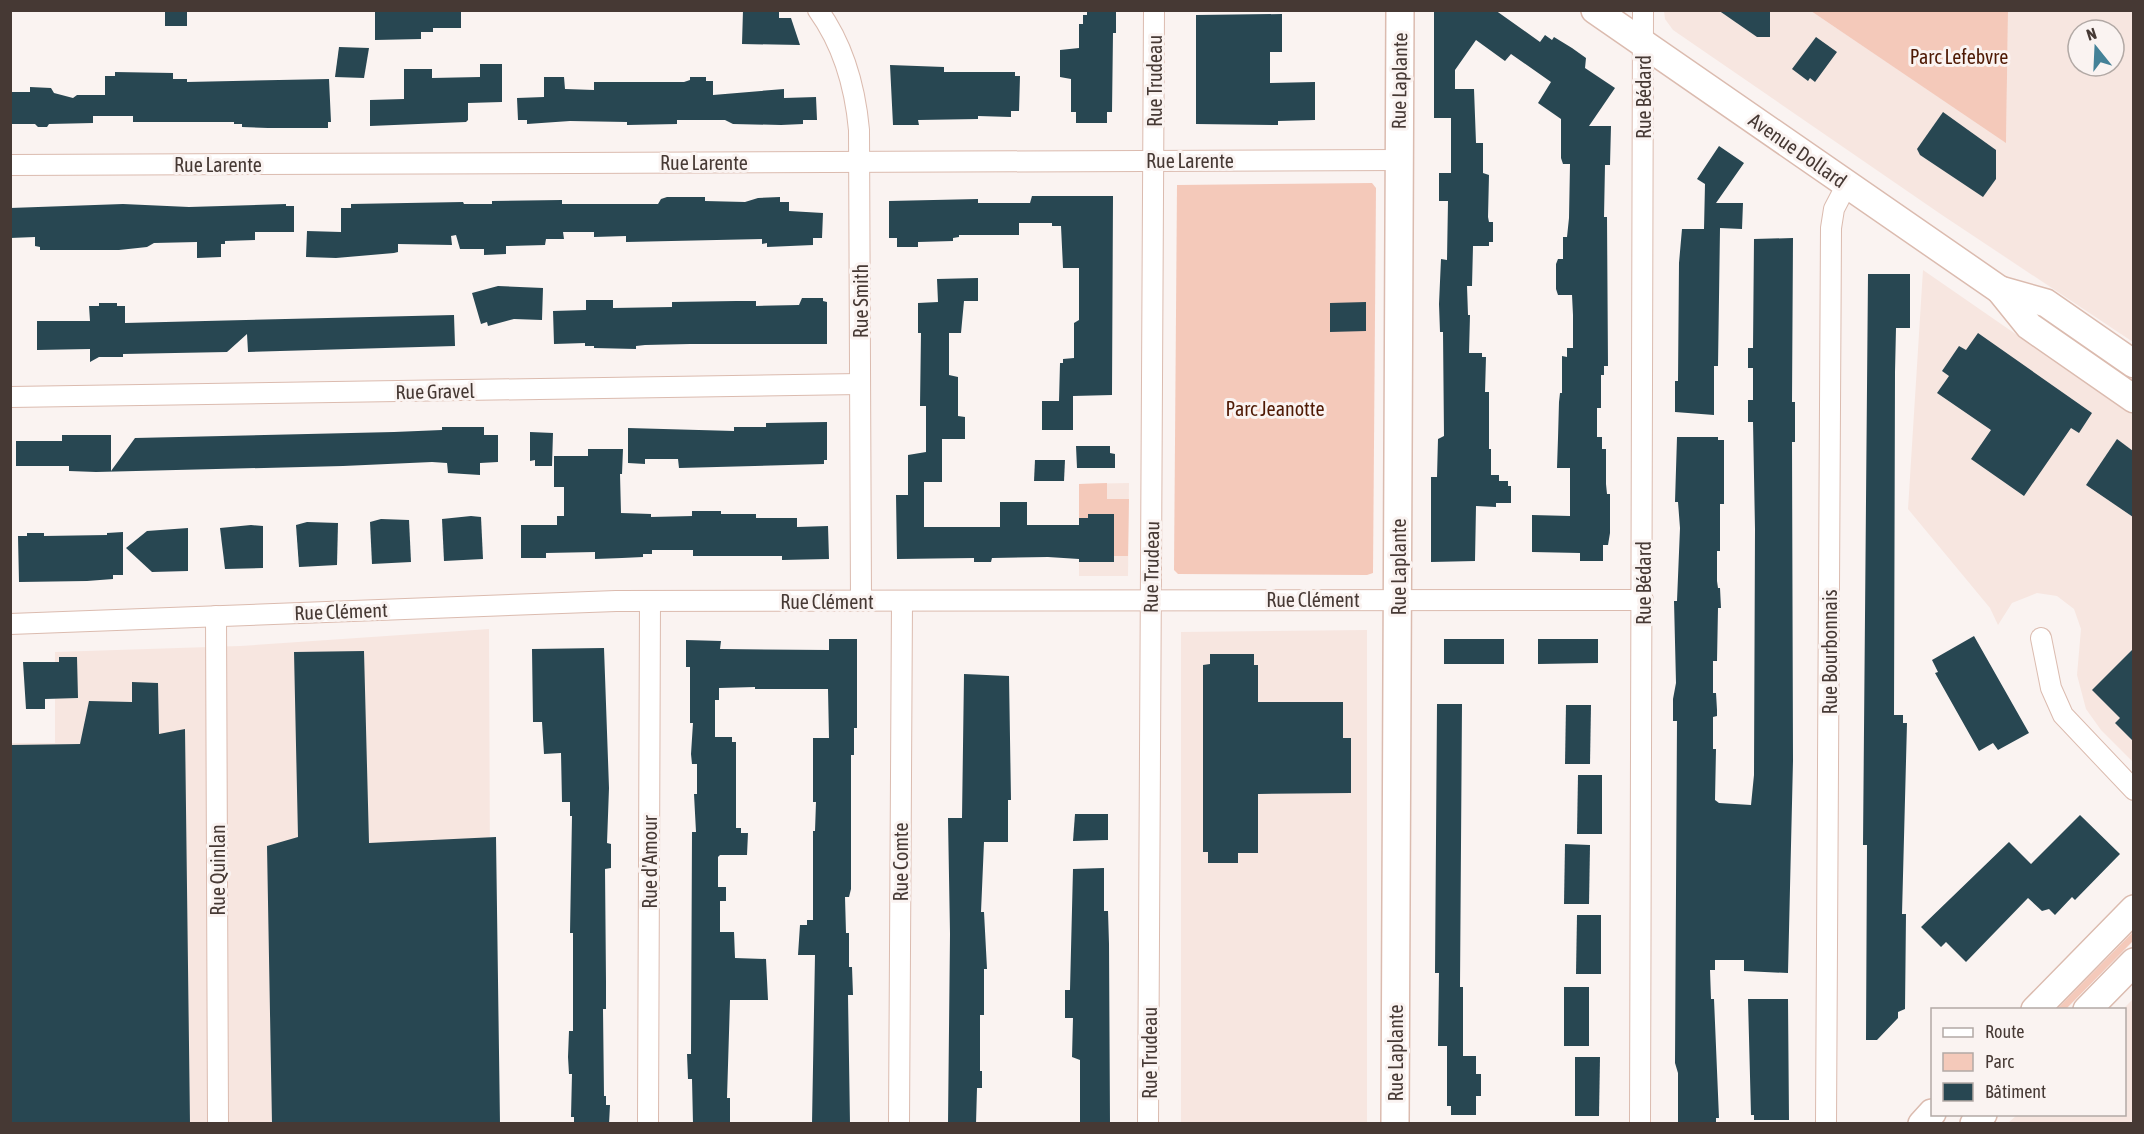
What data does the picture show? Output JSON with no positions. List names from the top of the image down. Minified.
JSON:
{"streets":{"street":["Rue Trudeau","Rue Laplante","Rue Bédard","Avenue Dollard","Rue Larente","Rue Smith","Rue Gravel","Rue Clément","Rue Bourbonnais","Rue d'Amour","Rue Comte","Rue Quinlan"]},"crossings":[["Rue Trudeau","Rue Larente"],["Rue Trudeau","Rue Clément"],["Rue Laplante","Rue Larente"],["Rue Laplante","Rue Clément"],["Rue Bédard","Avenue Dollard"],["Rue Bédard","Rue Clément"],["Avenue Dollard","Rue Bourbonnais"],["Rue Larente","Rue Smith"],["Rue Smith","Rue Gravel"],["Rue Smith","Rue Clément"],["Rue Clément","Rue d'Amour"],["Rue Clément","Rue Comte"],["Rue Clément","Rue Quinlan"]],"parks":["Parc Lefebvre","Parc Jeanotte"],"legend":["Route","Parc","Bâtiment"],"north":"top"}
